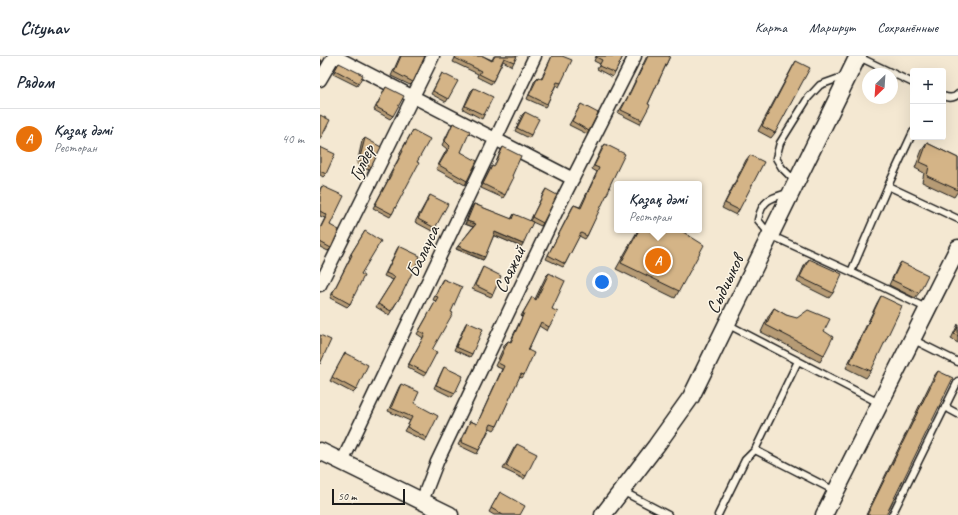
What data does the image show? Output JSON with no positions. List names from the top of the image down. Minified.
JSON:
{"streets":{"street":["Гулдер","Балауса","Саяжай","Сыдиыков"]},"scale_bar":"50 m","north":"bottom left","page":{"header":"Citynav","nav":["Карта","Маршрут","Сохранённые"],"heading":"Рядом","map_buttons":["+","−"],"list":[{"mark":"A","name":"Қазақ дәмі","note":"Ресторан","value":"40 m"}],"popup":["Қазақ дәмі","Ресторан"],"pins":"A","scale":"50 m"}}
